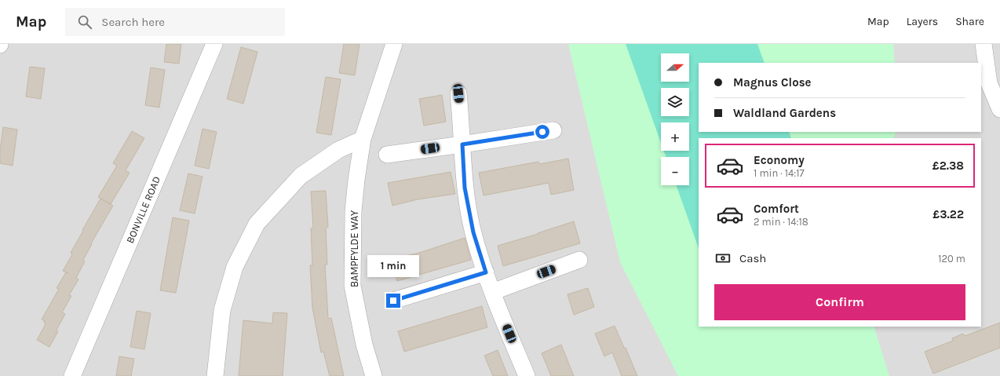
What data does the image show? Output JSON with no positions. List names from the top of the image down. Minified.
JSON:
{"streets":{"street":["BONVILLE ROAD","BAMPFYLDE WAY"]},"north":"right","page":{"header":"Map","search":"Search here","nav":["Map","Layers","Share"],"map_buttons":["+","−"],"banner":["Magnus Close","Waldland Gardens"],"list":[{"name":"Economy","note":"1 min · 14:17","value":"£2.38"},{"name":"Comfort","note":"2 min · 14:18","value":"£3.22"}],"pay":["Cash","120 m"],"bubble":"1 min","buttons":"Confirm"}}
